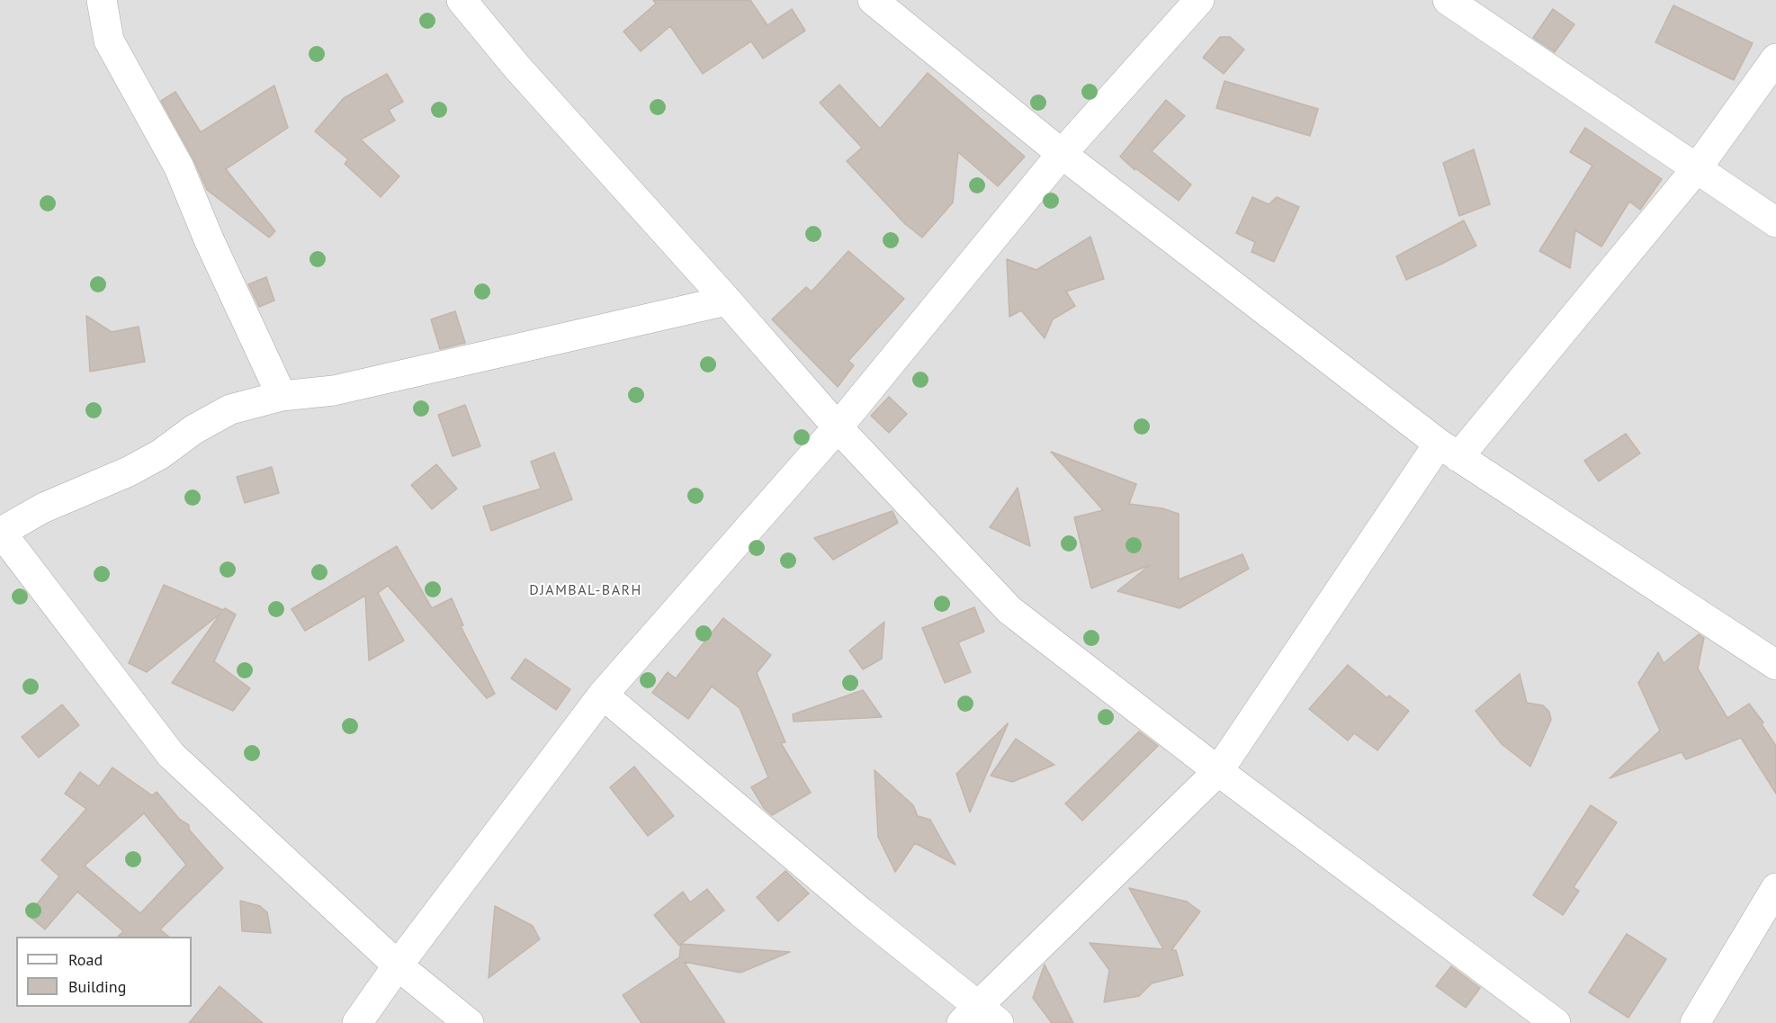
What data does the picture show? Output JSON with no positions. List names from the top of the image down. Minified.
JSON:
{"districts":["DJAMBAL-BARH"],"legend":["Road","Building"]}
